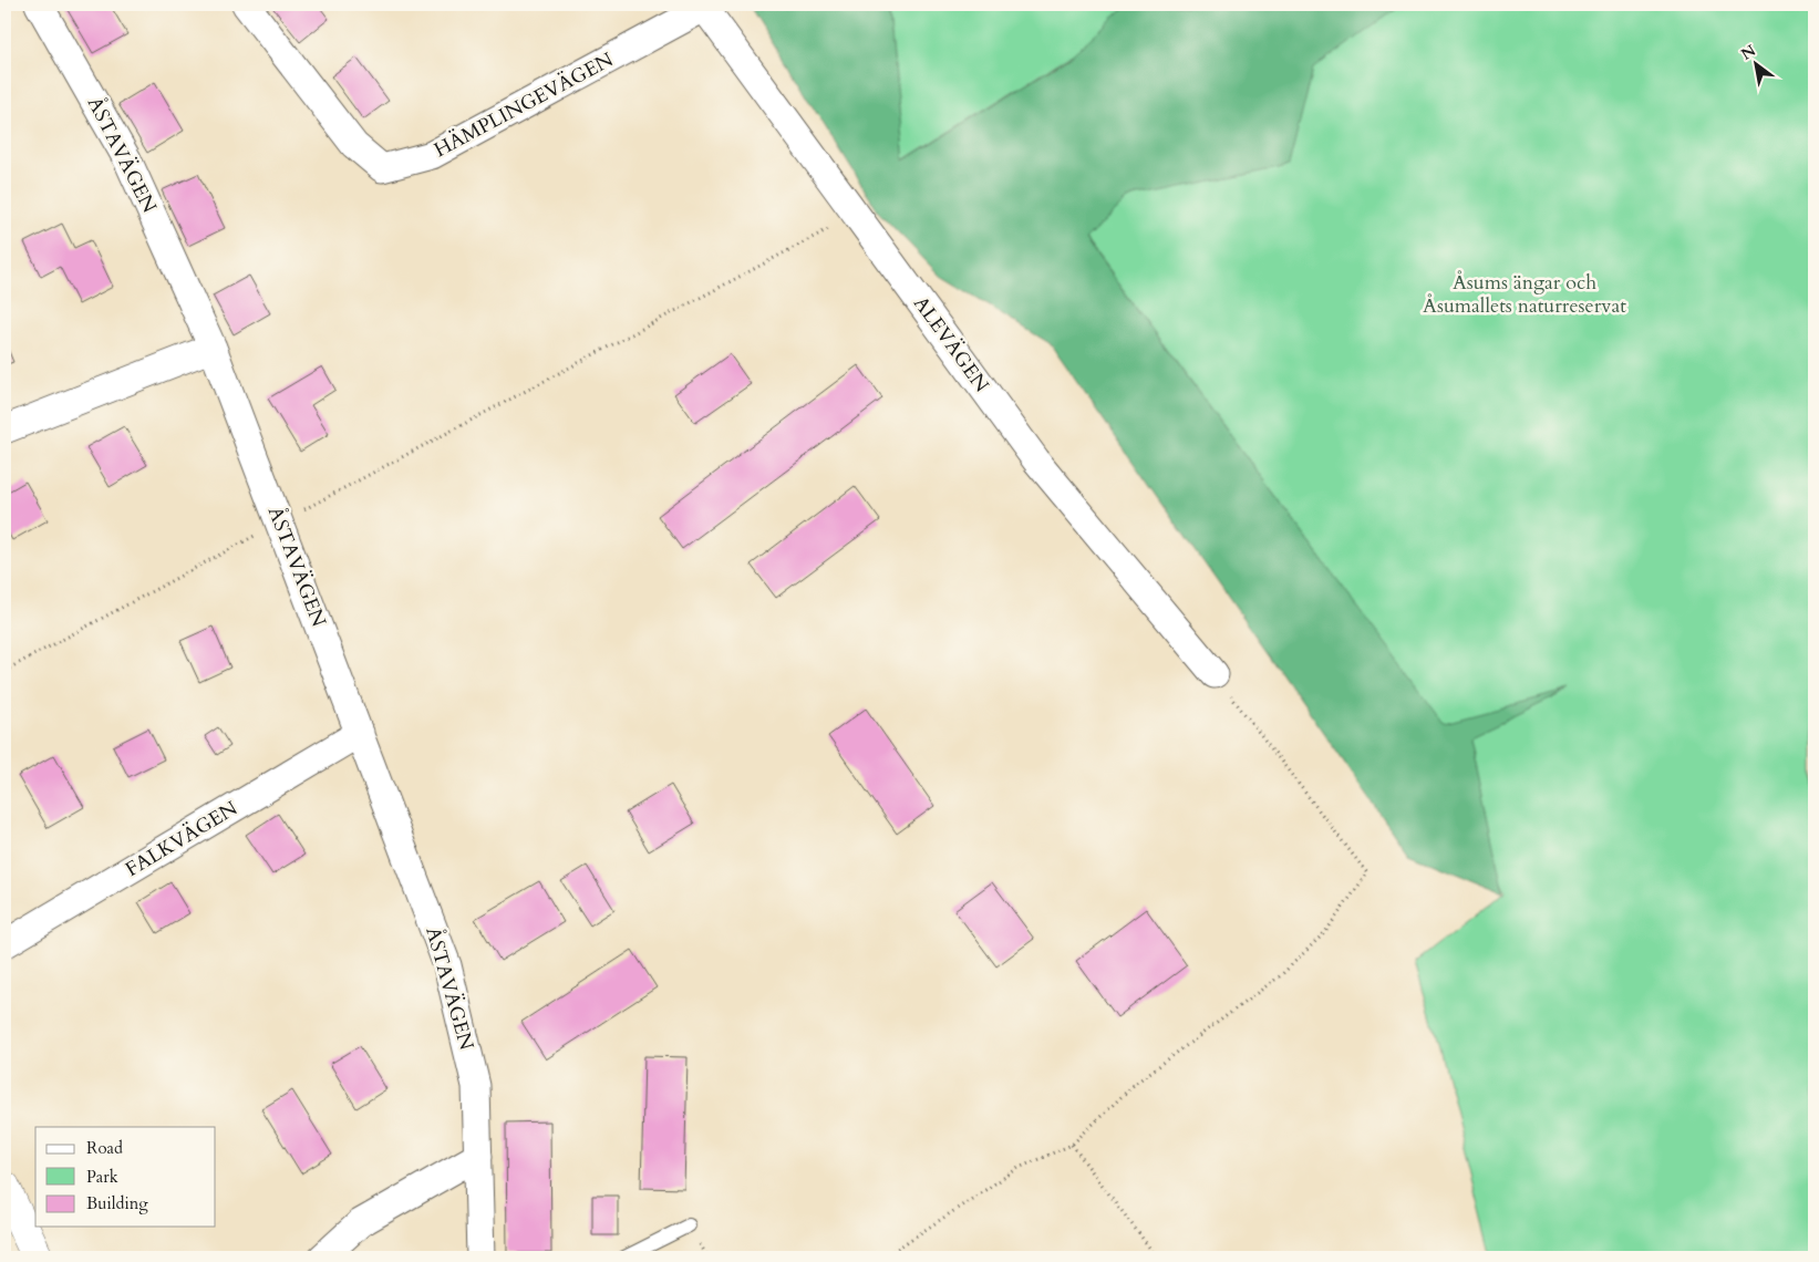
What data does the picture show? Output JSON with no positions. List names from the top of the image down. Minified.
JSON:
{"streets":{"street":["HÄMPLINGEVÄGEN","ÅSTAVÄGEN","ALEVÄGEN","FALKVÄGEN"]},"crossings":[["HÄMPLINGEVÄGEN","ALEVÄGEN"],["ÅSTAVÄGEN","FALKVÄGEN"]],"parks":["Åsums ängar och Åsumallets naturreservat"],"legend":["Road","Park","Building"],"north":"top left"}
